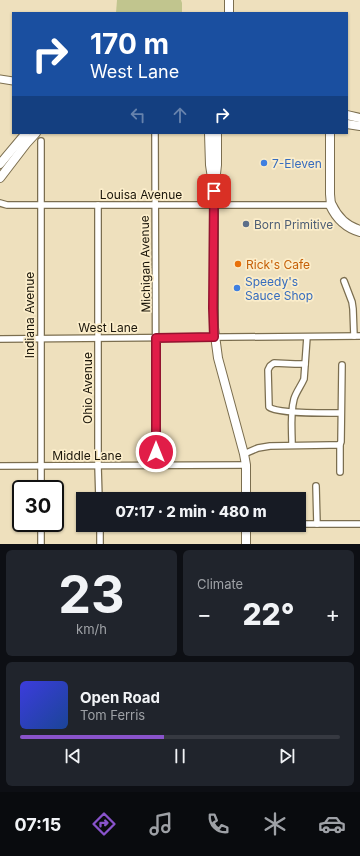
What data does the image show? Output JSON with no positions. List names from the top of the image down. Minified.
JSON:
{"streets":{"street":["Louisa Avenue","Michigan Avenue","Indiana Avenue","West Lane","Ohio Avenue","Middle Lane"]},"crossings":[["Louisa Avenue","Michigan Avenue"],["Louisa Avenue","Indiana Avenue"],["Louisa Avenue","Ohio Avenue"],["Michigan Avenue","West Lane"],["Michigan Avenue","Middle Lane"],["Indiana Avenue","West Lane"],["Indiana Avenue","Middle Lane"],["West Lane","Ohio Avenue"],["Ohio Avenue","Middle Lane"]],"places":["7-Eleven","Born Primitive","Rick's Cafe","Speedy's Sauce Shop"],"page":{"turn":["170 m","West Lane"],"limit":"30","trip":"07:17 · 2 min · 480 m","tile":[["23","km/h"],"Climate"],"heat":["−","22°","+"],"song":["Open Road","Tom Ferris"],"tabs":"07:15"}}
